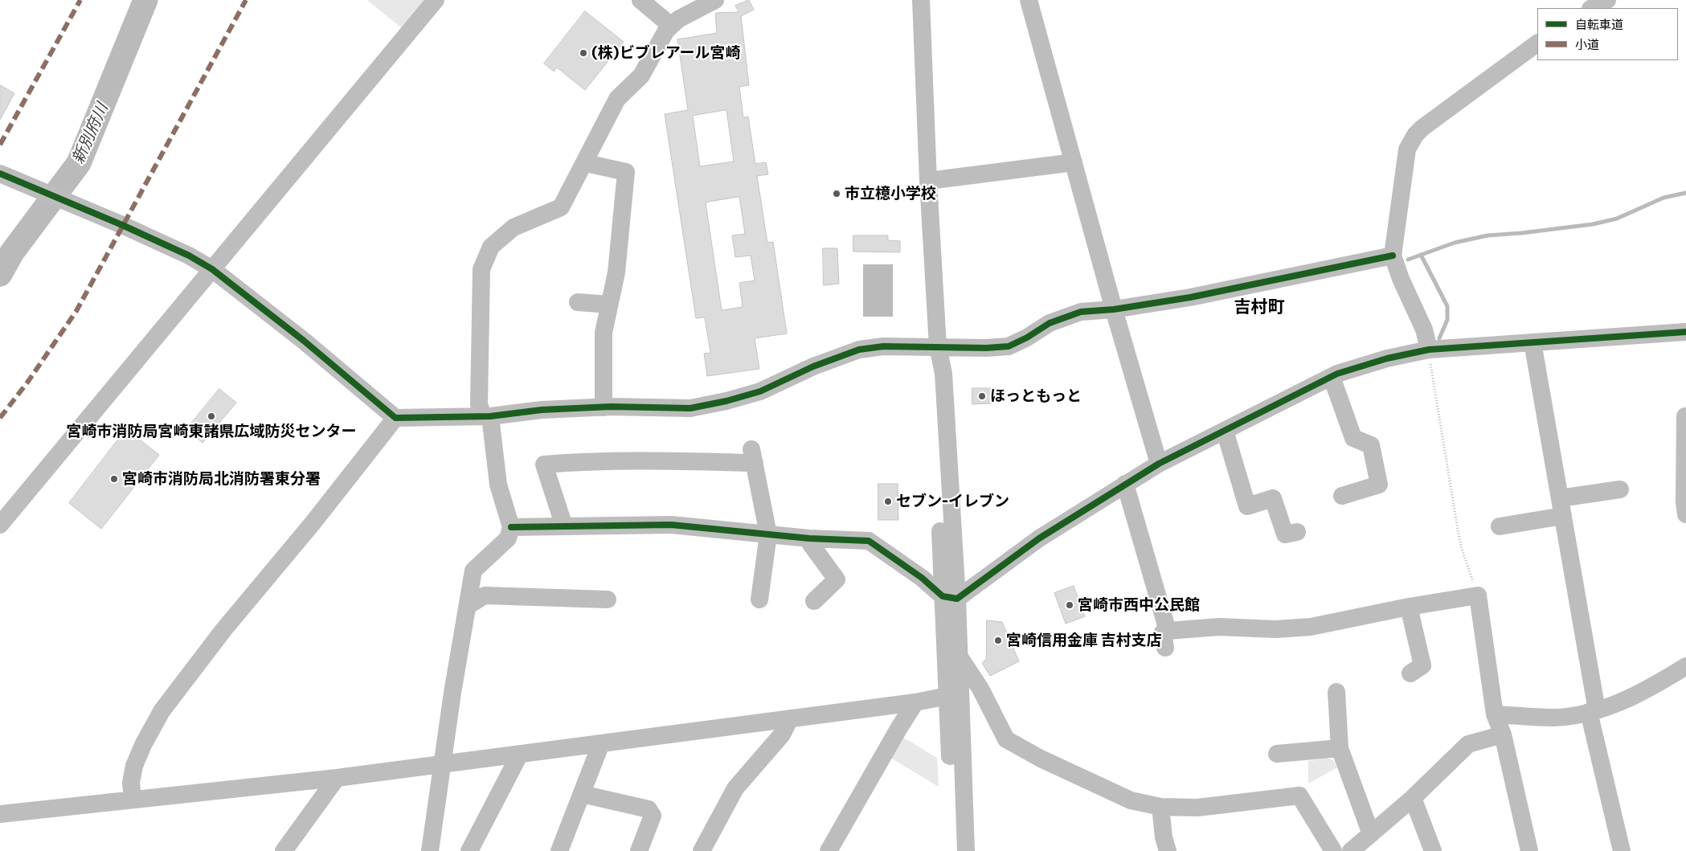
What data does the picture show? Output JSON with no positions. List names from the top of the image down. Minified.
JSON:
{"districts":["吉村町"],"water":["新別府川"],"places":["(株)ビブレアール宮崎","市立檍小学校","ほっともっと","宮崎市消防局宮崎東諸県広域防災センター","宮崎市消防局北消防署東分署","セブン-イレブン","宮崎市西中公民館","宮崎信用金庫 吉村支店"],"legend":["自転車道","小道"]}
